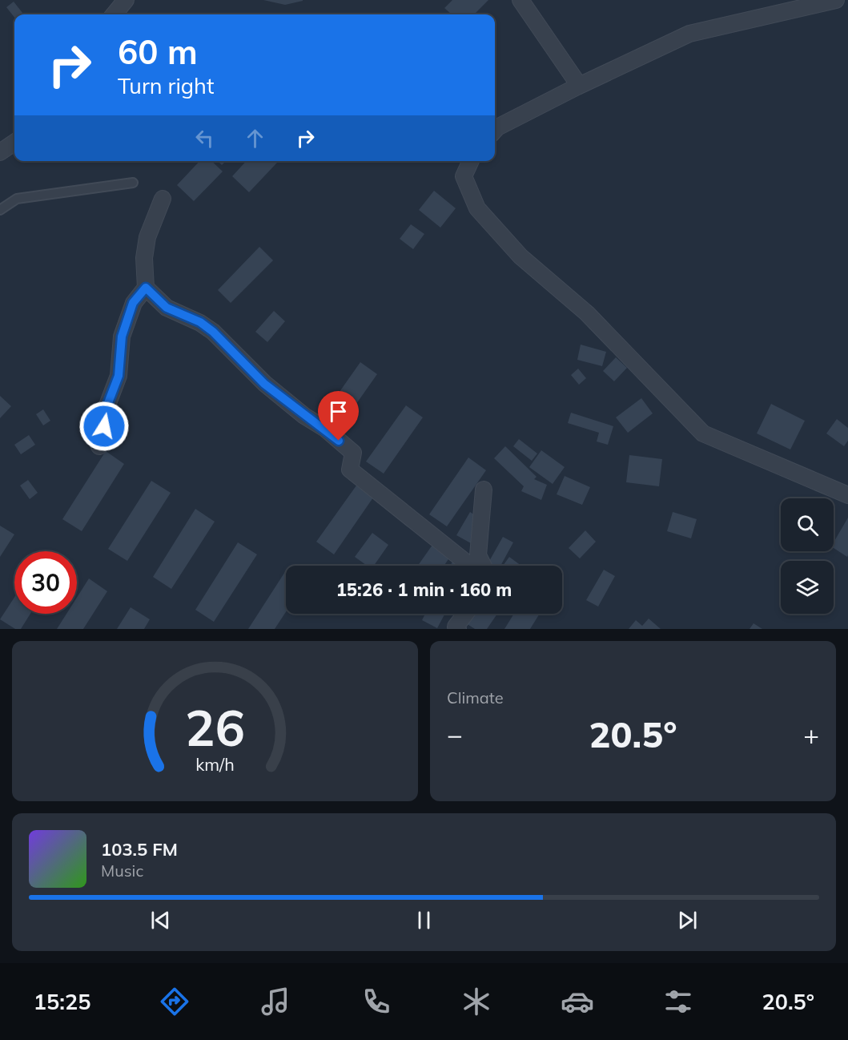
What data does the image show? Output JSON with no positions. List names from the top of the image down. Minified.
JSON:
{"page":{"turn":["60 m","Turn right"],"limit":"30","trip":"15:26 · 1 min · 160 m","tile":"Climate","heat":["−","20.5°","+"],"song":["103.5 FM","Music"],"tabs":["15:25","20.5°"],"gauge":["26","km/h"]}}
